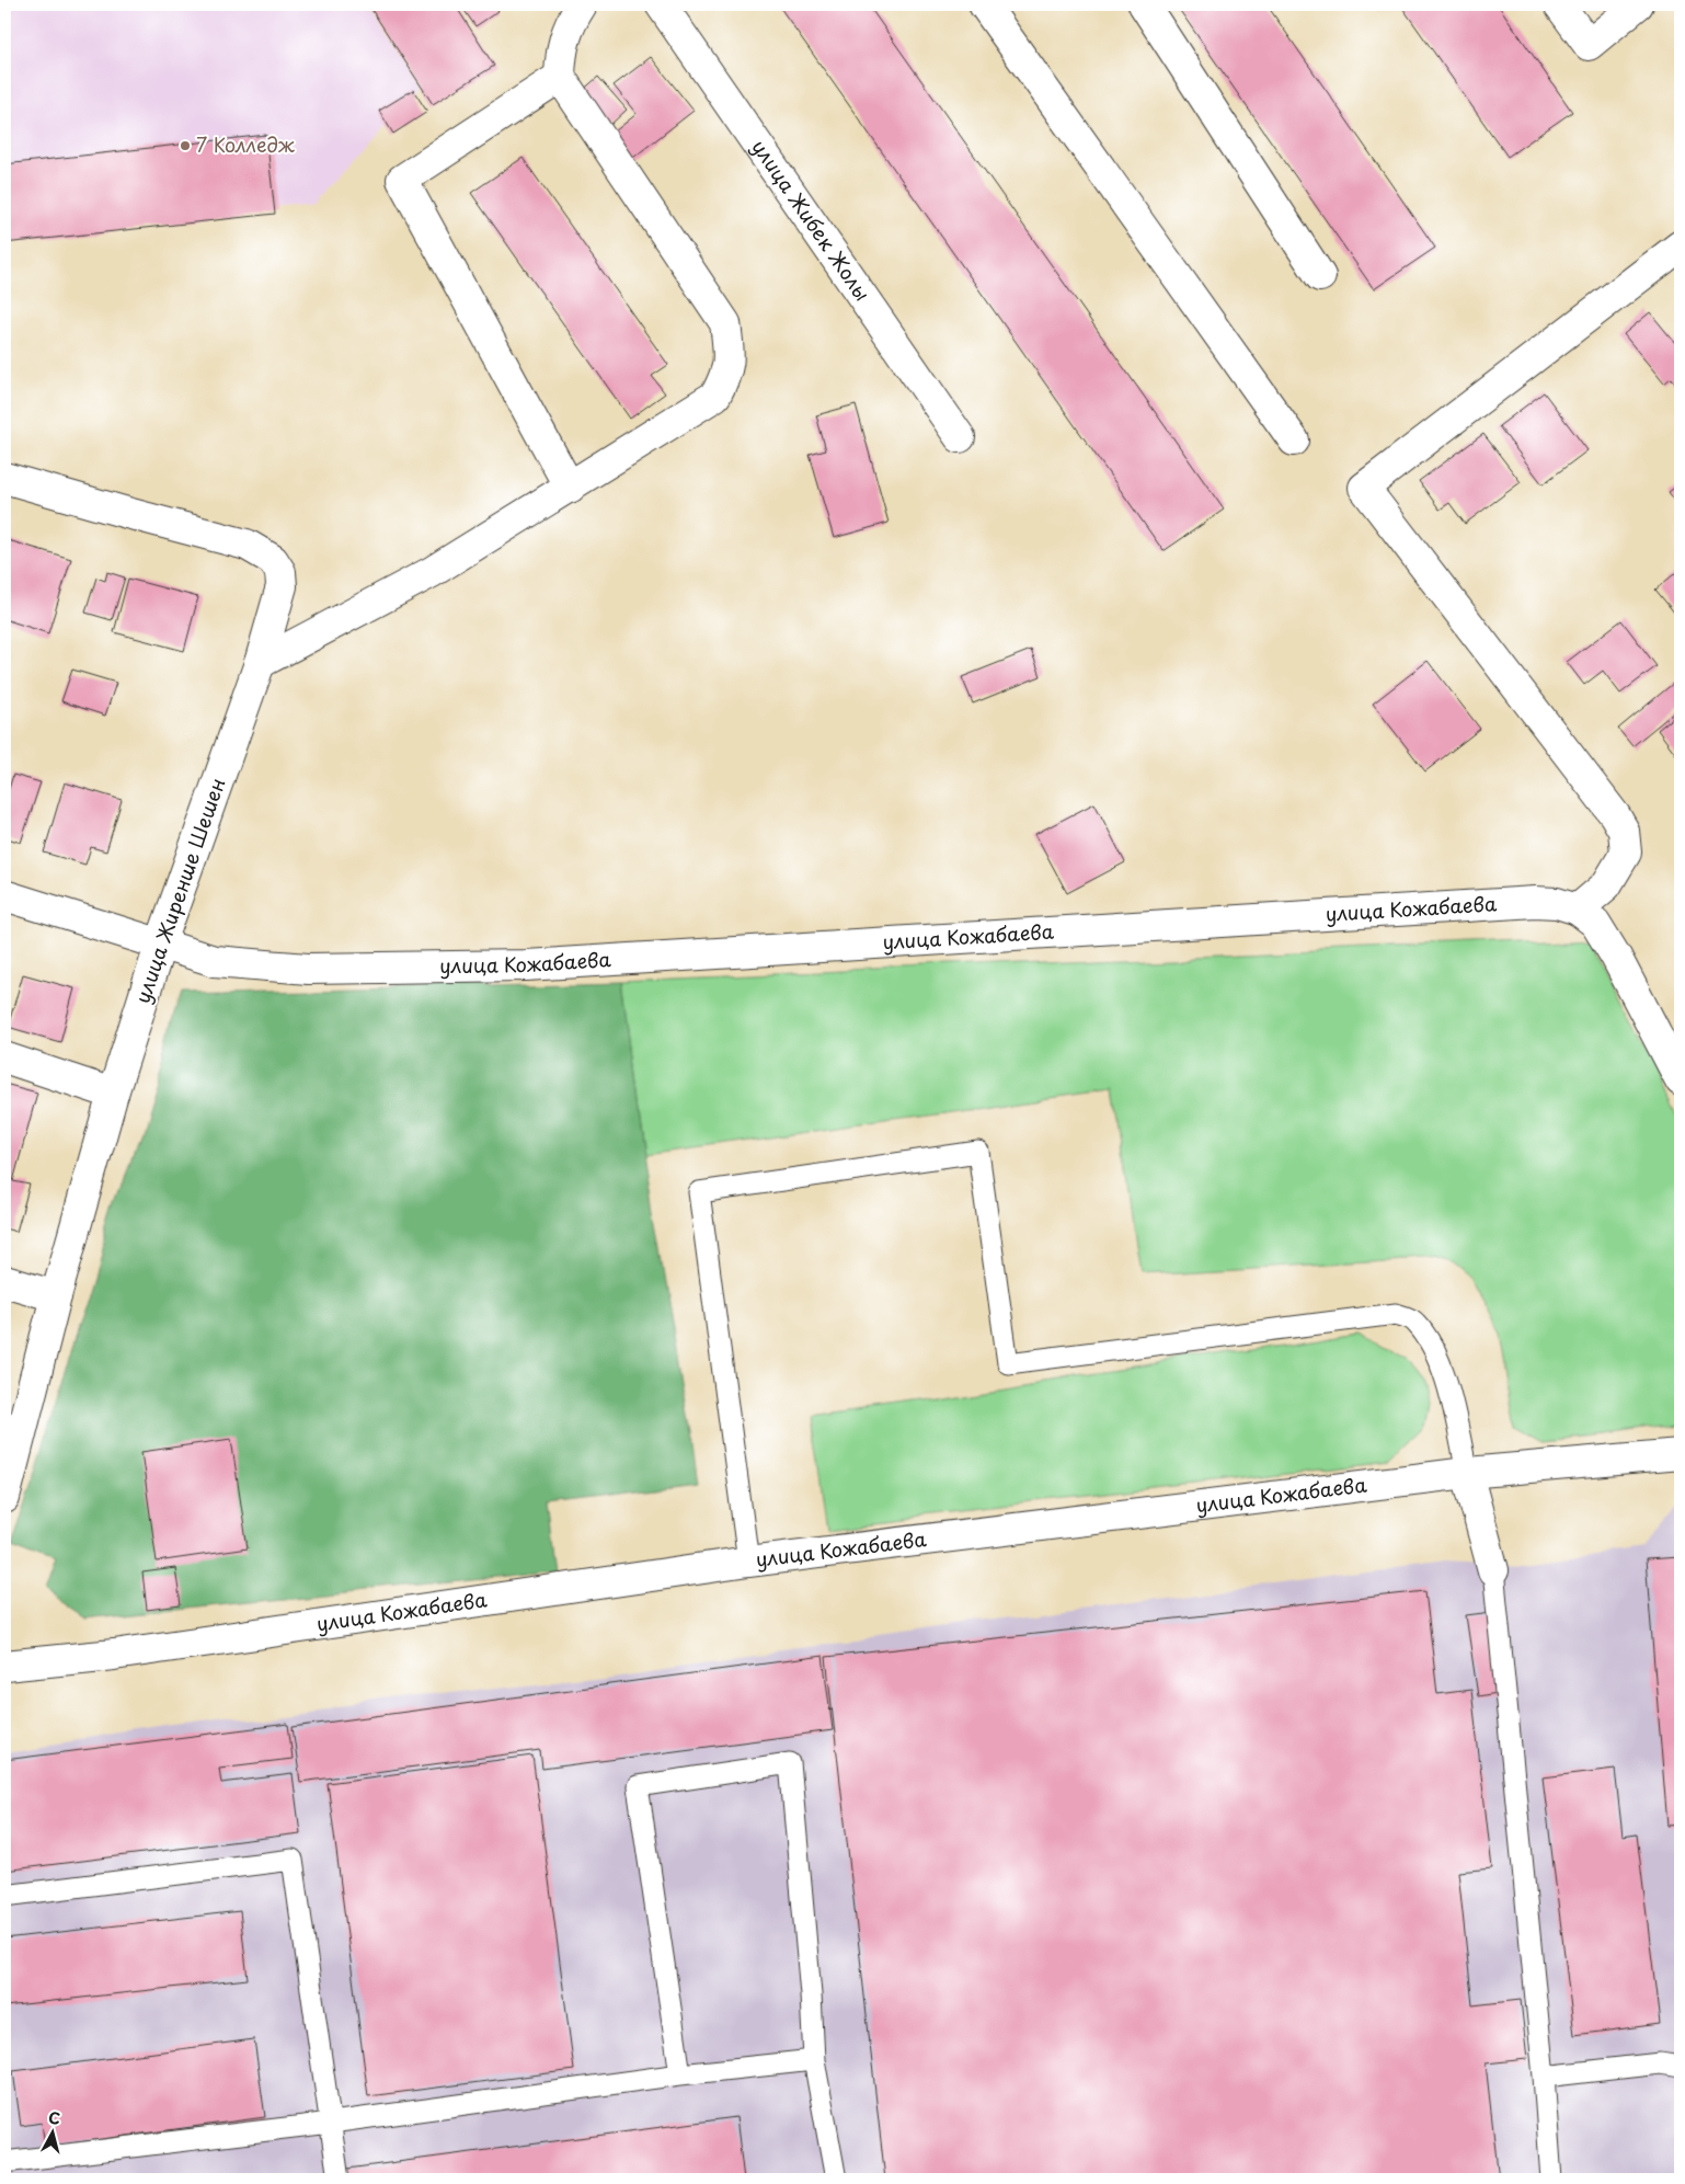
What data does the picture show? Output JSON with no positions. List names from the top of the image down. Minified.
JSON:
{"streets":{"street":["улица Жибек Жолы","улица Жиренше Шешен","улица Кожабаева"]},"crossings":[["улица Жиренше Шешен","улица Кожабаева"]],"places":["7 Колледж"],"north":"top"}
